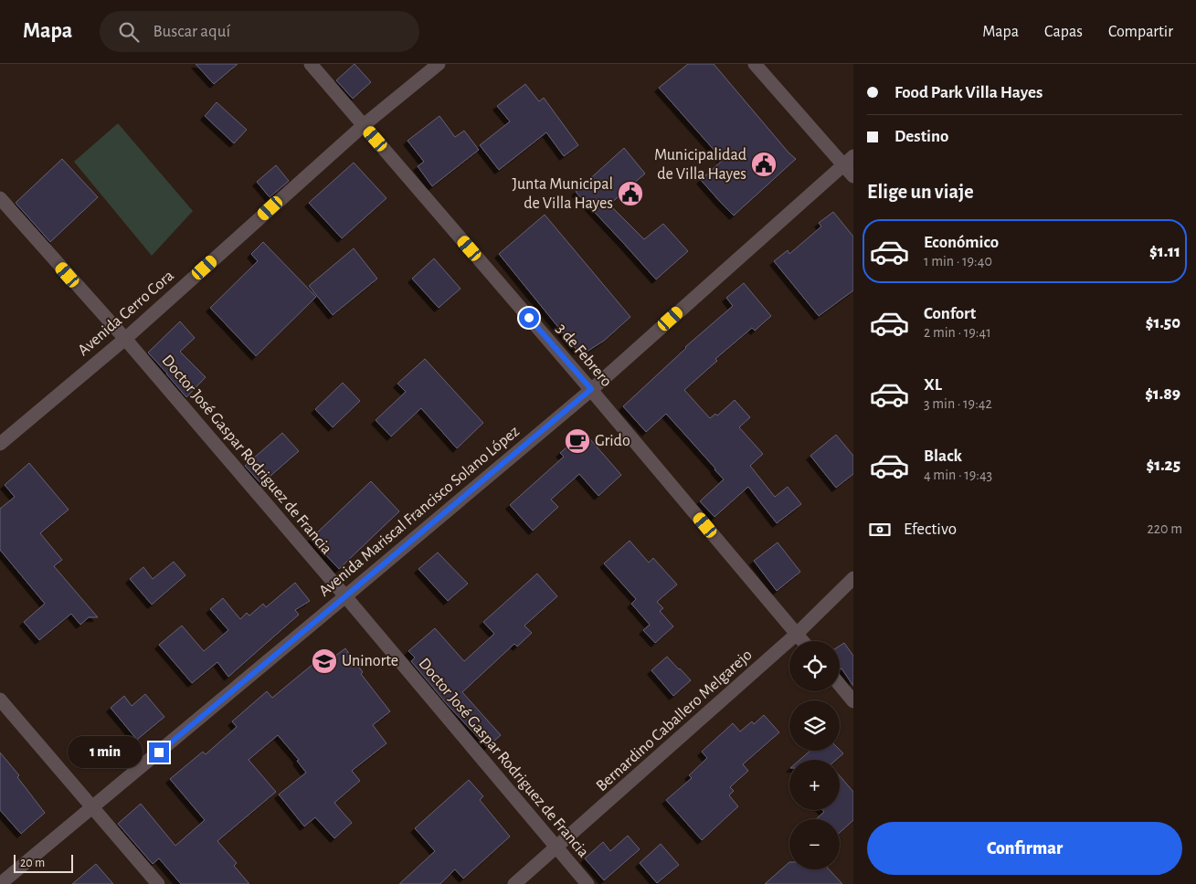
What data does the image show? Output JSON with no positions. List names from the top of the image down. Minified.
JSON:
{"streets":{"street":["Avenida Cerro Cora","3 de Febrero","Doctor José Gaspar Rodriguez de Francia","Avenida Mariscal Francisco Solano López","Bernardino Caballero Melgarejo"]},"crossings":[["Avenida Cerro Cora","3 de Febrero"],["Avenida Cerro Cora","Doctor José Gaspar Rodriguez de Francia"],["3 de Febrero","Avenida Mariscal Francisco Solano López"],["3 de Febrero","Bernardino Caballero Melgarejo"],["Doctor José Gaspar Rodriguez de Francia","Avenida Mariscal Francisco Solano López"],["Doctor José Gaspar Rodriguez de Francia","Bernardino Caballero Melgarejo"]],"places":{"public building":["Municipalidad de Villa Hayes","Junta Municipal de Villa Hayes"],"cafe":["Grido"],"school or university":["Uninorte"]},"scale_bar":"20 m","page":{"header":"Mapa","search":"Buscar aquí","nav":["Mapa","Capas","Compartir"],"banner":["Food Park Villa Hayes","Destino"],"heading":"Elige un viaje","list":[{"name":"Económico","note":"1 min · 19:40","value":"$1.11"},{"name":"Confort","note":"2 min · 19:41","value":"$1.50"},{"name":"XL","note":"3 min · 19:42","value":"$1.89"},{"name":"Black","note":"4 min · 19:43","value":"$1.25"}],"pay":["Efectivo","220 m"],"map_buttons":["+","−"],"bubble":"1 min","buttons":"Confirmar","scale":"20 m"}}
